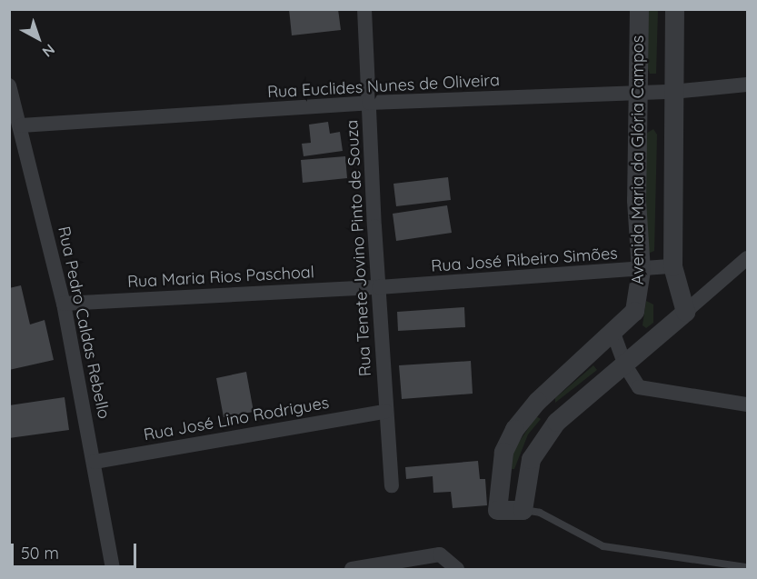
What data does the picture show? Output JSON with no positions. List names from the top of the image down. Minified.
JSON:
{"streets":{"street":["Rua Euclides Nunes de Oliveira","Avenida Maria da Glória Campos","Rua Tenete Jovino Pinto de Souza","Rua José Ribeiro Simões","Rua Maria Rios Paschoal","Rua Pedro Caldas Rebello","Rua José Lino Rodrigues"]},"crossings":[["Rua Euclides Nunes de Oliveira","Avenida Maria da Glória Campos"],["Rua Euclides Nunes de Oliveira","Rua Tenete Jovino Pinto de Souza"],["Rua Euclides Nunes de Oliveira","Rua Pedro Caldas Rebello"],["Avenida Maria da Glória Campos","Rua José Ribeiro Simões"],["Rua Tenete Jovino Pinto de Souza","Rua José Ribeiro Simões"],["Rua Tenete Jovino Pinto de Souza","Rua Maria Rios Paschoal"],["Rua Tenete Jovino Pinto de Souza","Rua José Lino Rodrigues"],["Rua José Ribeiro Simões","Rua Maria Rios Paschoal"],["Rua Maria Rios Paschoal","Rua Pedro Caldas Rebello"],["Rua Pedro Caldas Rebello","Rua José Lino Rodrigues"]],"scale_bar":"50 m","north":"bottom right"}
